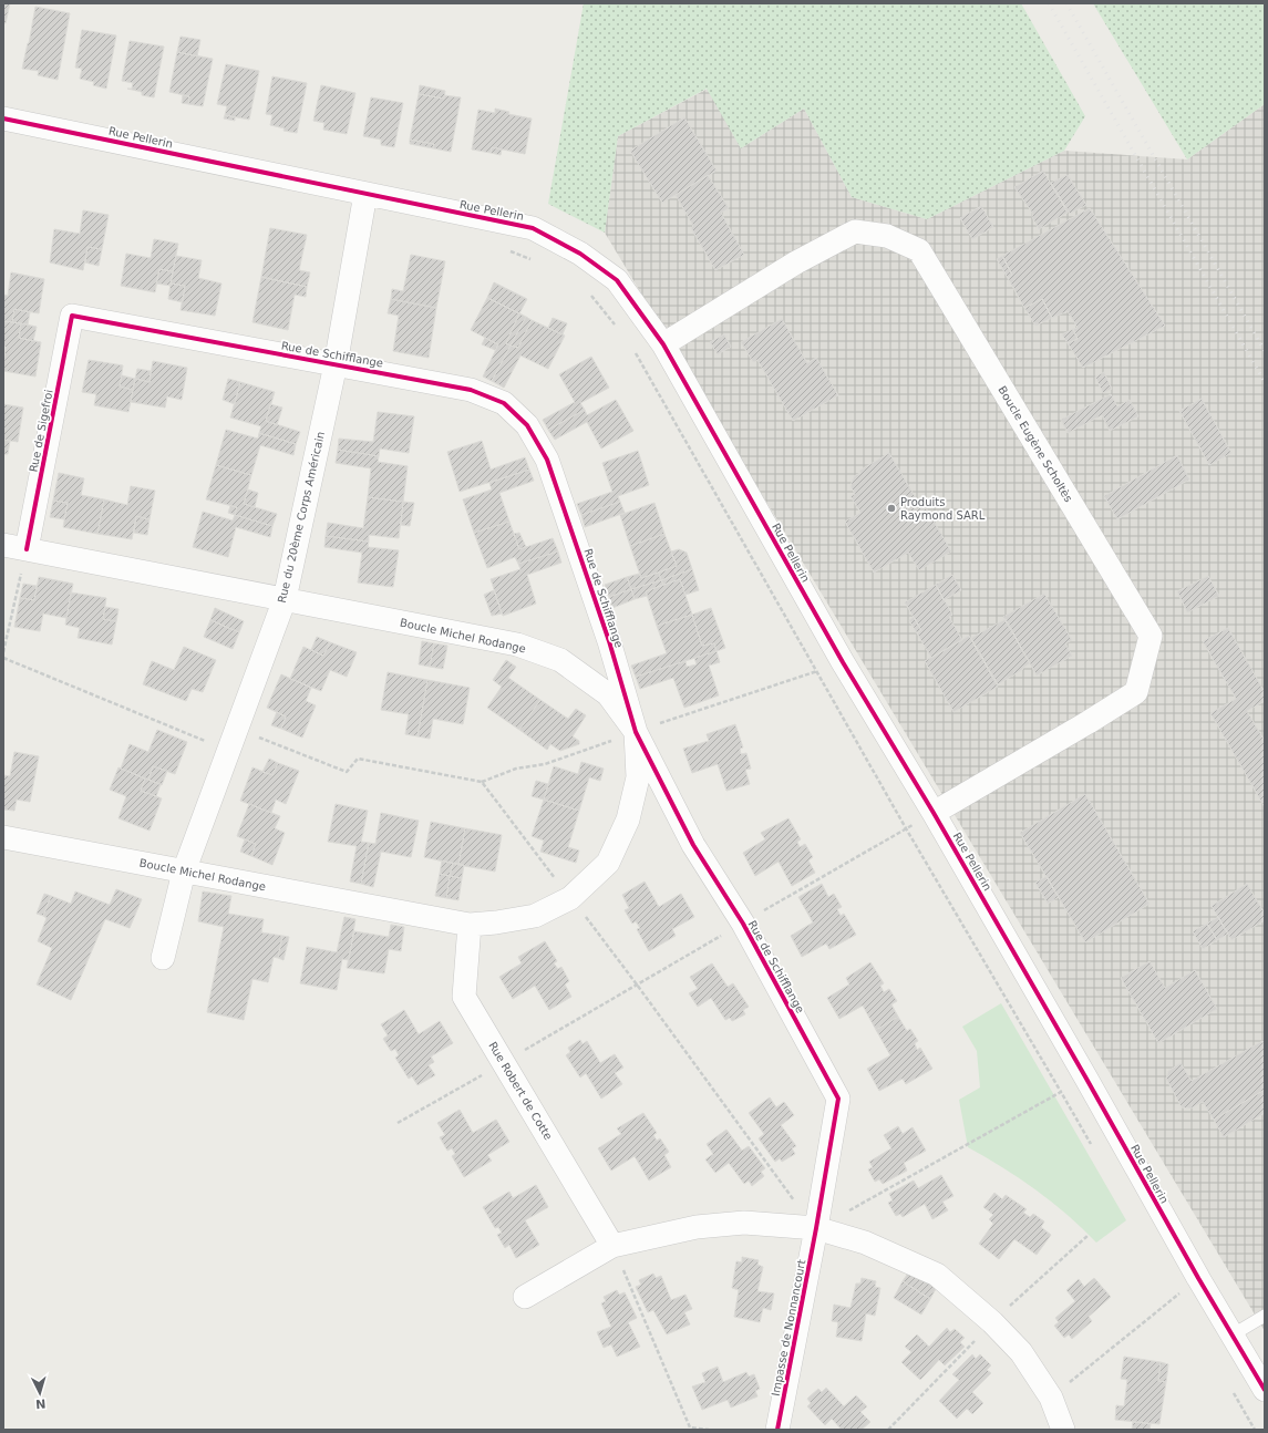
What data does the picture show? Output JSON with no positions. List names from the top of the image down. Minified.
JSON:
{"streets":{"street":["Rue Pellerin","Rue de Schifflange","Rue de Sigefroi","Boucle Eugène Scholtès","Rue du 20ème Corps Américain","Boucle Michel Rodange","Rue Robert de Cotte","Impasse de Nonnancourt"]},"crossings":[["Rue Pellerin","Boucle Eugène Scholtès"],["Rue Pellerin","Rue du 20ème Corps Américain"],["Rue de Schifflange","Rue de Sigefroi"],["Rue de Schifflange","Rue du 20ème Corps Américain"],["Rue de Schifflange","Boucle Michel Rodange"],["Rue de Schifflange","Impasse de Nonnancourt"],["Rue de Sigefroi","Boucle Michel Rodange"],["Rue du 20ème Corps Américain","Boucle Michel Rodange"],["Boucle Michel Rodange","Rue Robert de Cotte"]],"places":["Produits Raymond SARL"],"north":"bottom"}
